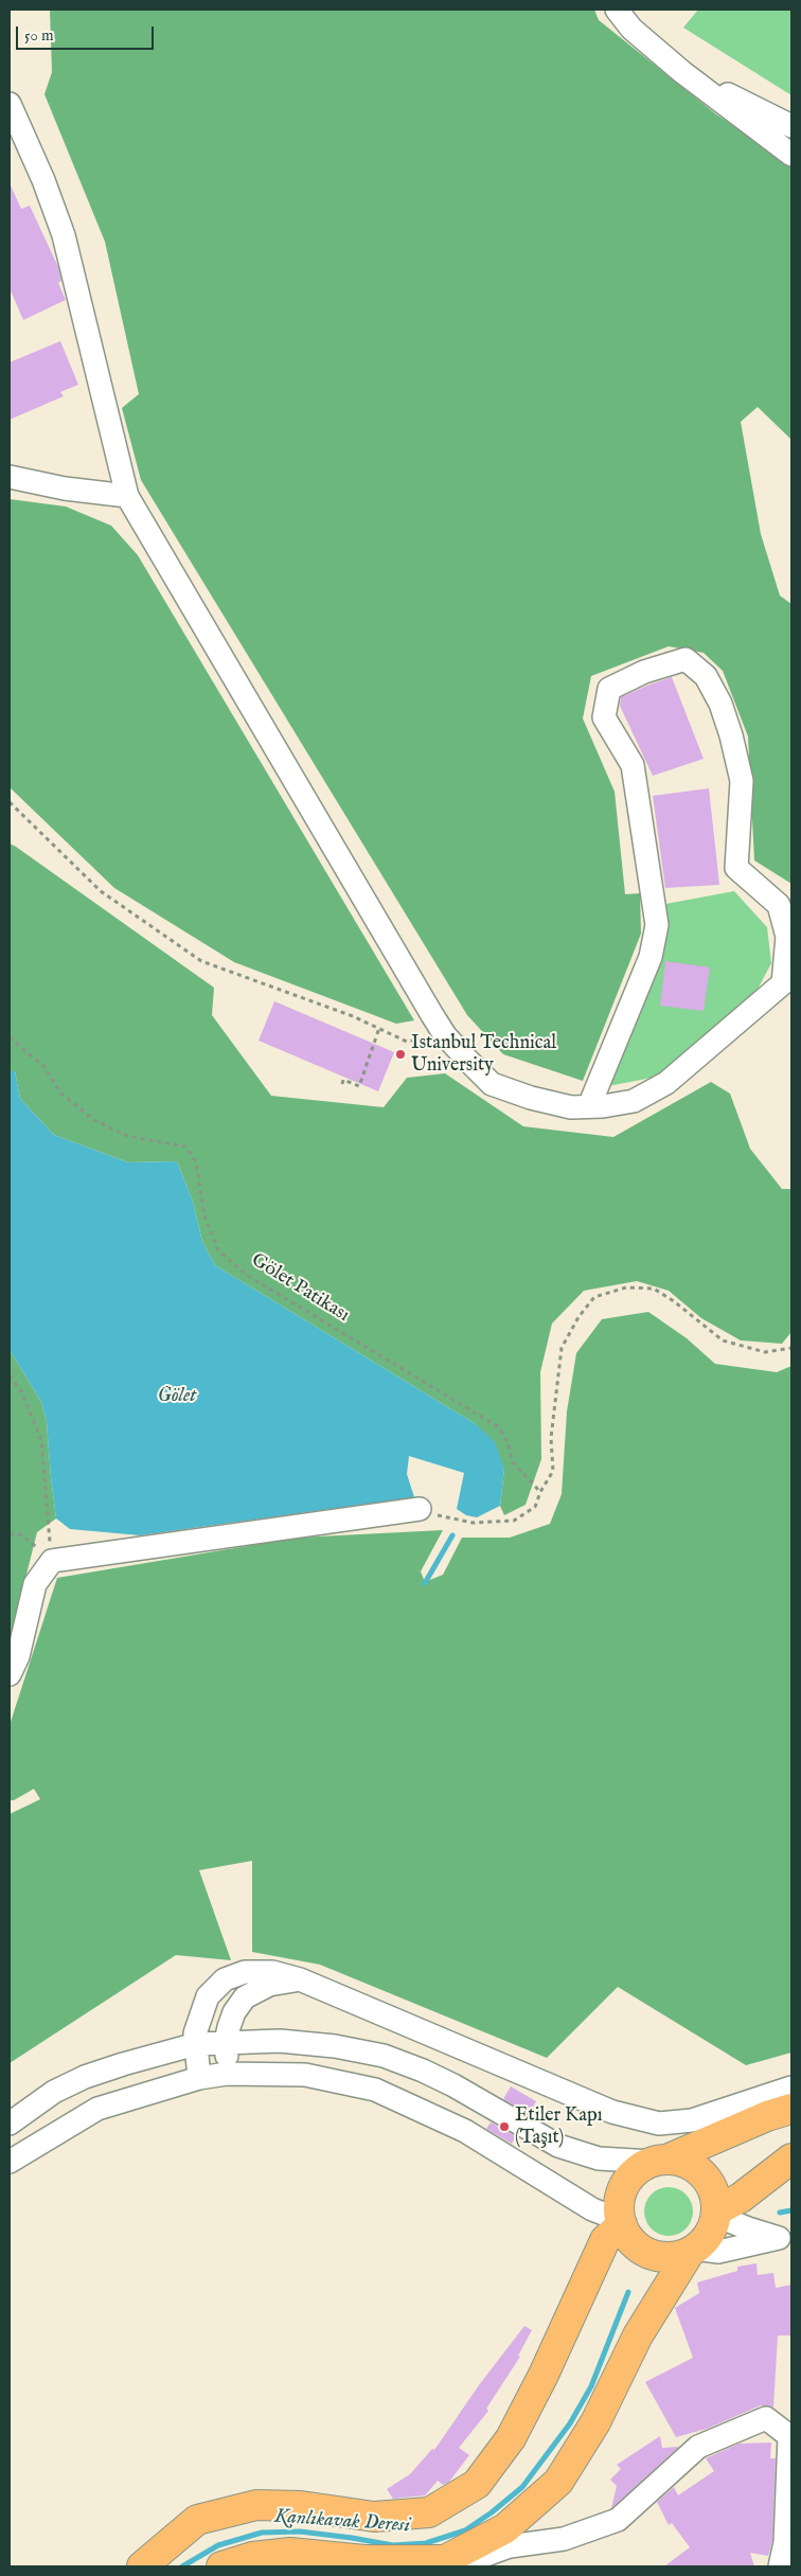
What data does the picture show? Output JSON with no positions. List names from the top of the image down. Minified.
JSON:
{"streets":{"path":["Gölet Patikası"]},"water":["Gölet","Kanlıkavak Deresi"],"places":["Istanbul Technical University","Etiler Kapı (Taşıt)"],"scale_bar":"50 m"}
